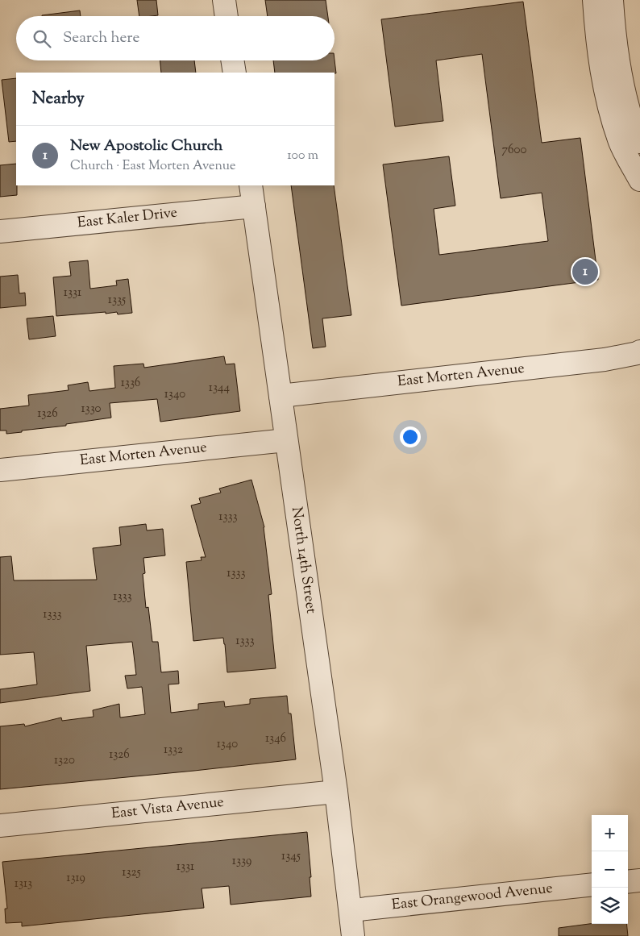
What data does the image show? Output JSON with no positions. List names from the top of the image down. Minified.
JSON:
{"streets":{"street":["East Kaler Drive","East Morten Avenue","North 14th Street","East Vista Avenue","East Orangewood Avenue"]},"crossings":[["East Kaler Drive","North 14th Street"],["East Morten Avenue","North 14th Street"],["North 14th Street","East Vista Avenue"],["North 14th Street","East Orangewood Avenue"]],"house_numbers":["7600","1331","1335","1336","1344","1340","1330","1326","1333","1333","1333","1333","1333","1346","1340","1332","1326","1320","1345","1339","1331","1325","1319","1313"],"page":{"search":"Search here","heading":"Nearby","list":[{"mark":"1","name":"New Apostolic Church","note":"Church · East Morten Avenue","value":"100 m"}],"pins":"1","map_buttons":["+","−"]}}
